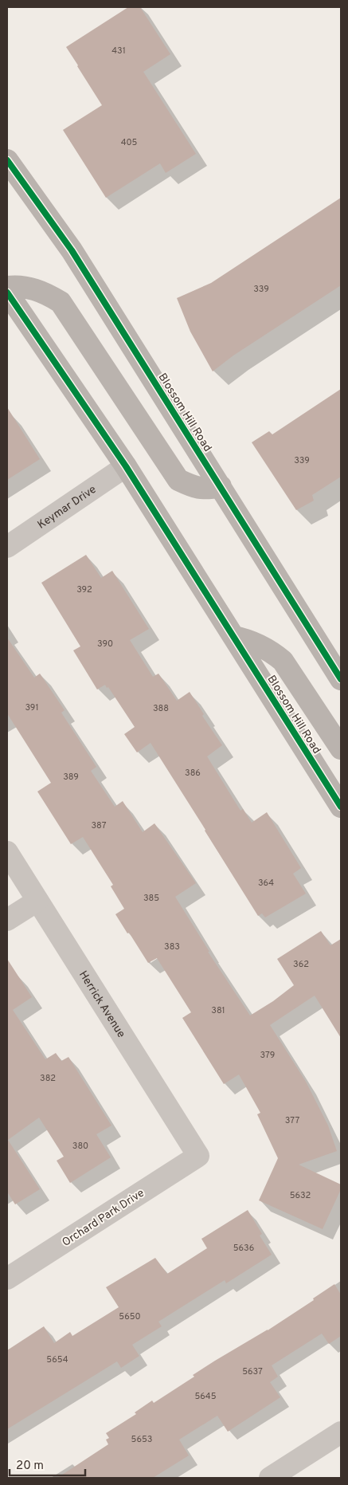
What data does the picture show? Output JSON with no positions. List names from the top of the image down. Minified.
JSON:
{"streets":{"main road":["Blossom Hill Road"],"street":["Keymar Drive","Herrick Avenue","Orchard Park Drive"]},"crossings":[["Blossom Hill Road","Keymar Drive"],["Herrick Avenue","Orchard Park Drive"]],"house_numbers":["431","405","339","339","392","390","391","388","386","389","387","364","385","383","362","381","379","382","377","380","5632","5636","5650","5654","5637","5645","5653"],"scale_bar":"20 m"}
